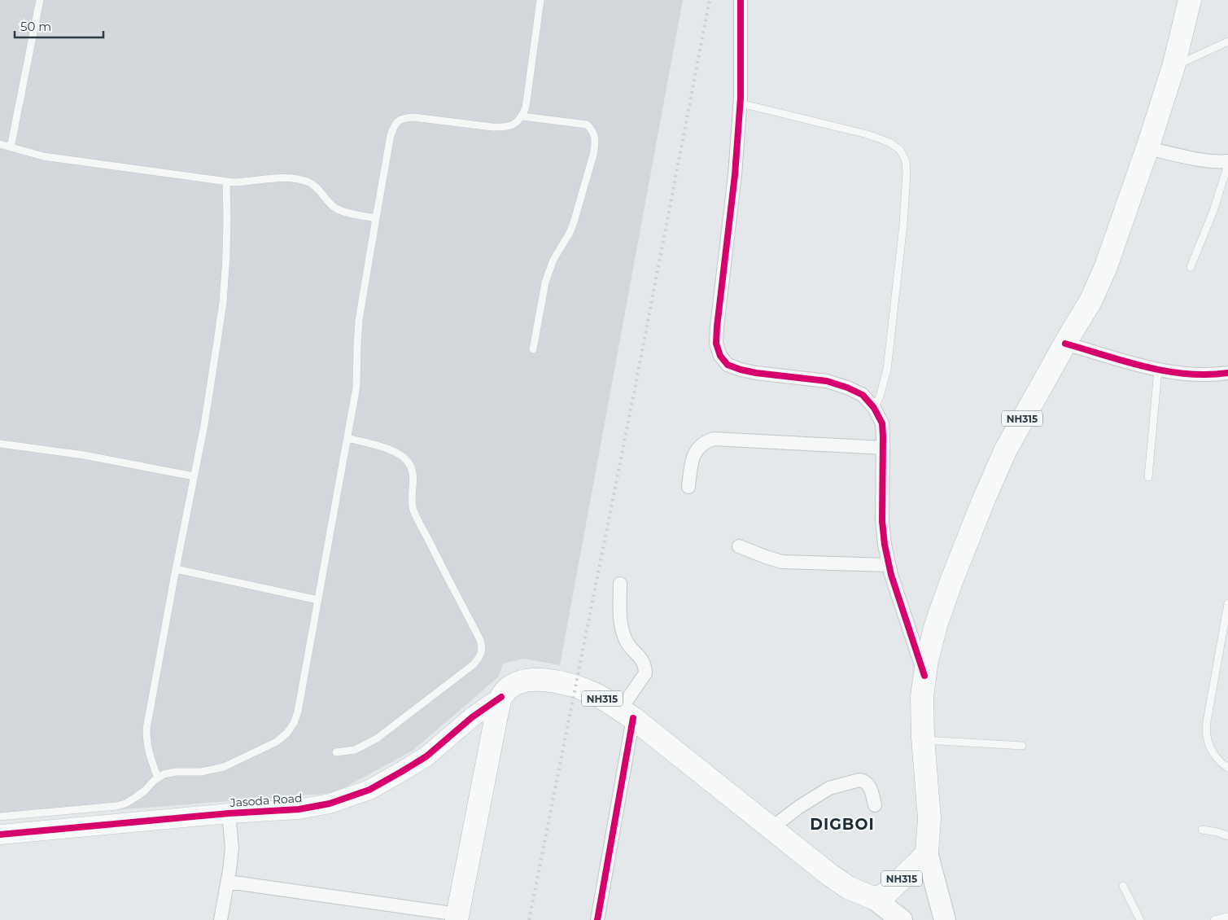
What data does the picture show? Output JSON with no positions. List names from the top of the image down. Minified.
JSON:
{"streets":{"highway":["NH315"],"street":["Jasoda Road"]},"crossings":[["NH315","Jasoda Road"]],"districts":["DIGBOI"],"scale_bar":"50 m"}
